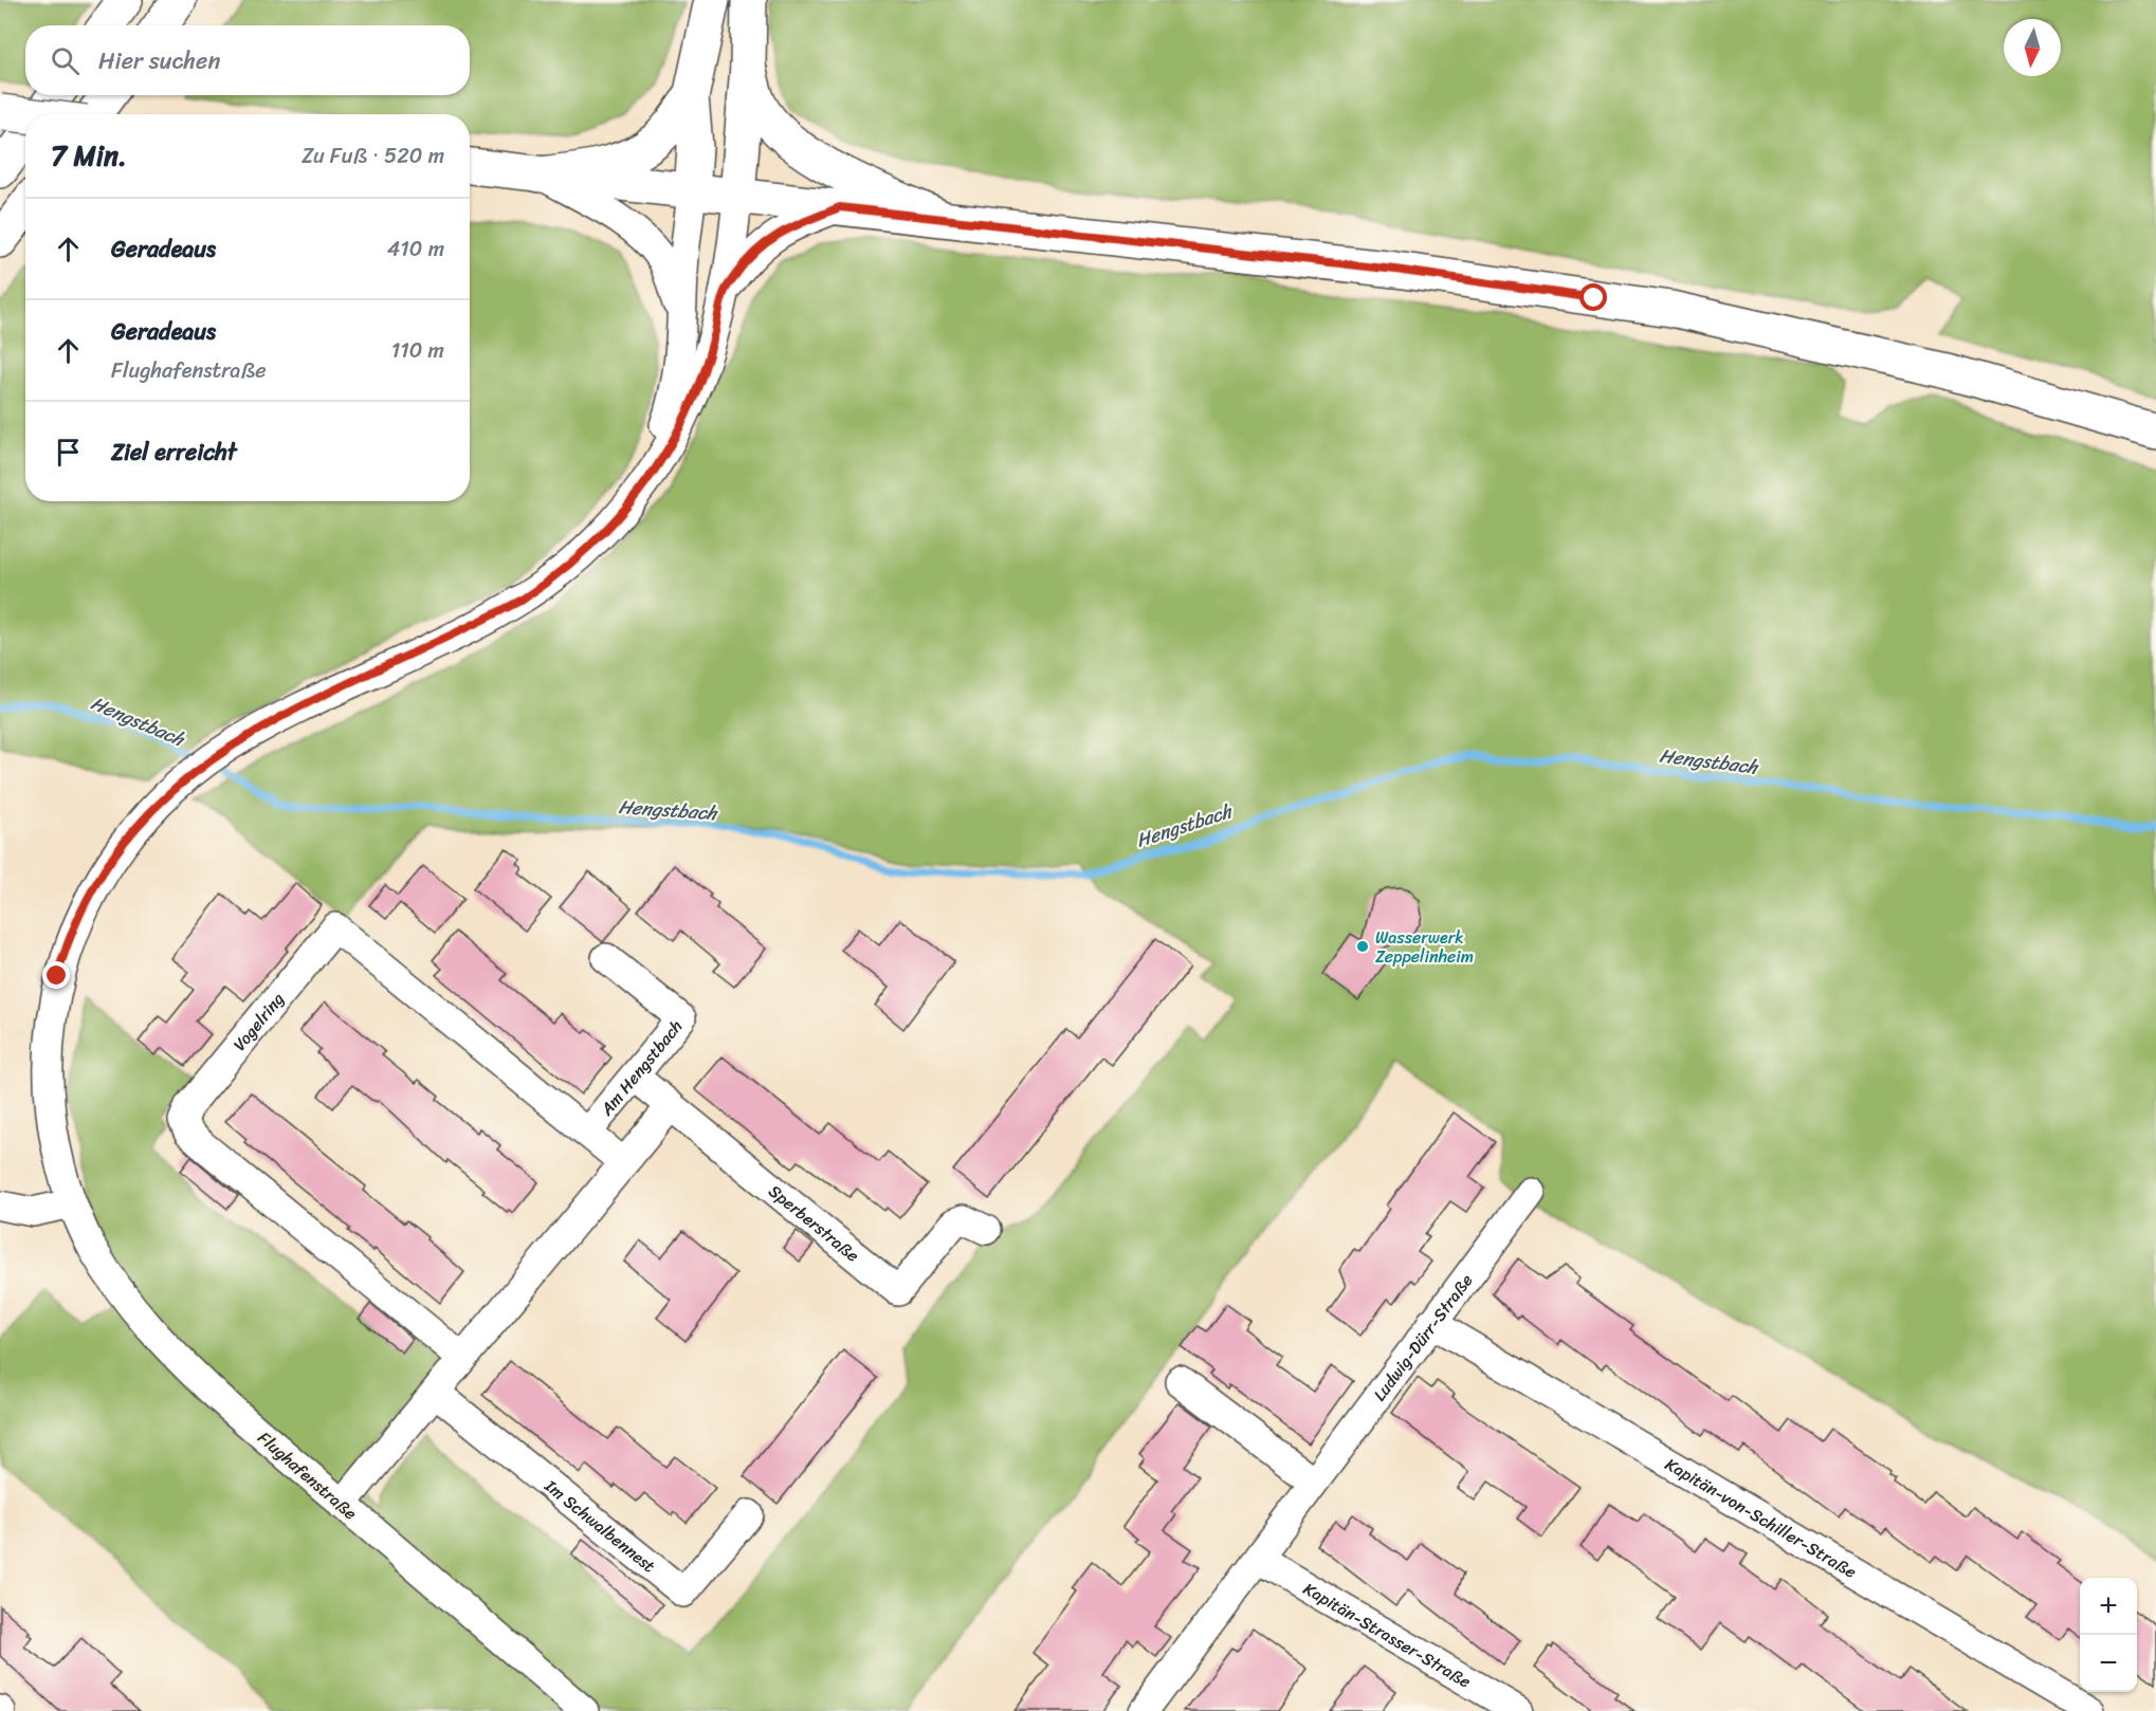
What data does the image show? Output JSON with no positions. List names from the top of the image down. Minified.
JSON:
{"streets":{"street":["Vogelring","Am Hengstbach","Sperberstraße","Ludwig-Dürr-Straße","Flughafenstraße","Kapitän-von-Schiller-Straße","Im Schwalbennest","Kapitän-Strasser-Straße"]},"crossings":[["Vogelring","Am Hengstbach"],["Am Hengstbach","Sperberstraße"],["Ludwig-Dürr-Straße","Kapitän-von-Schiller-Straße"],["Ludwig-Dürr-Straße","Kapitän-Strasser-Straße"]],"water":["Hengstbach"],"places":["Wasserwerk Zeppelinheim"],"north":"bottom","page":{"search":"Hier suchen","heading":["7 Min.","Zu Fuß · 520 m"],"list":[["Geradeaus","410 m"],["Geradeaus","Flughafenstraße","110 m"],"Ziel erreicht"],"map_buttons":["+","−"]}}
